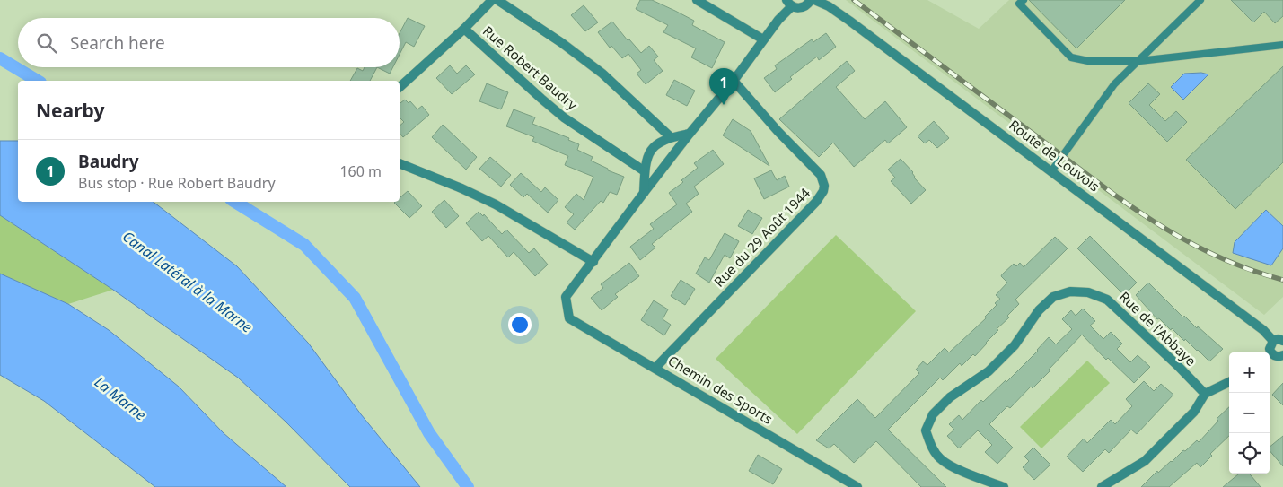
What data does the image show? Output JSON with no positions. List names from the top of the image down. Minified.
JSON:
{"streets":{"street":["Rue Robert Baudry","Route de Louvois","Rue du 29 Août 1944","Rue de l'Abbaye","Chemin des Sports"]},"crossings":[["Rue du 29 Août 1944","Chemin des Sports"]],"water":["Canal Latéral à la Marne","La Marne"],"page":{"search":"Search here","pins":"1","heading":"Nearby","list":[{"mark":"1","name":"Baudry","note":"Bus stop · Rue Robert Baudry","value":"160 m"}],"map_buttons":["+","−"]}}
